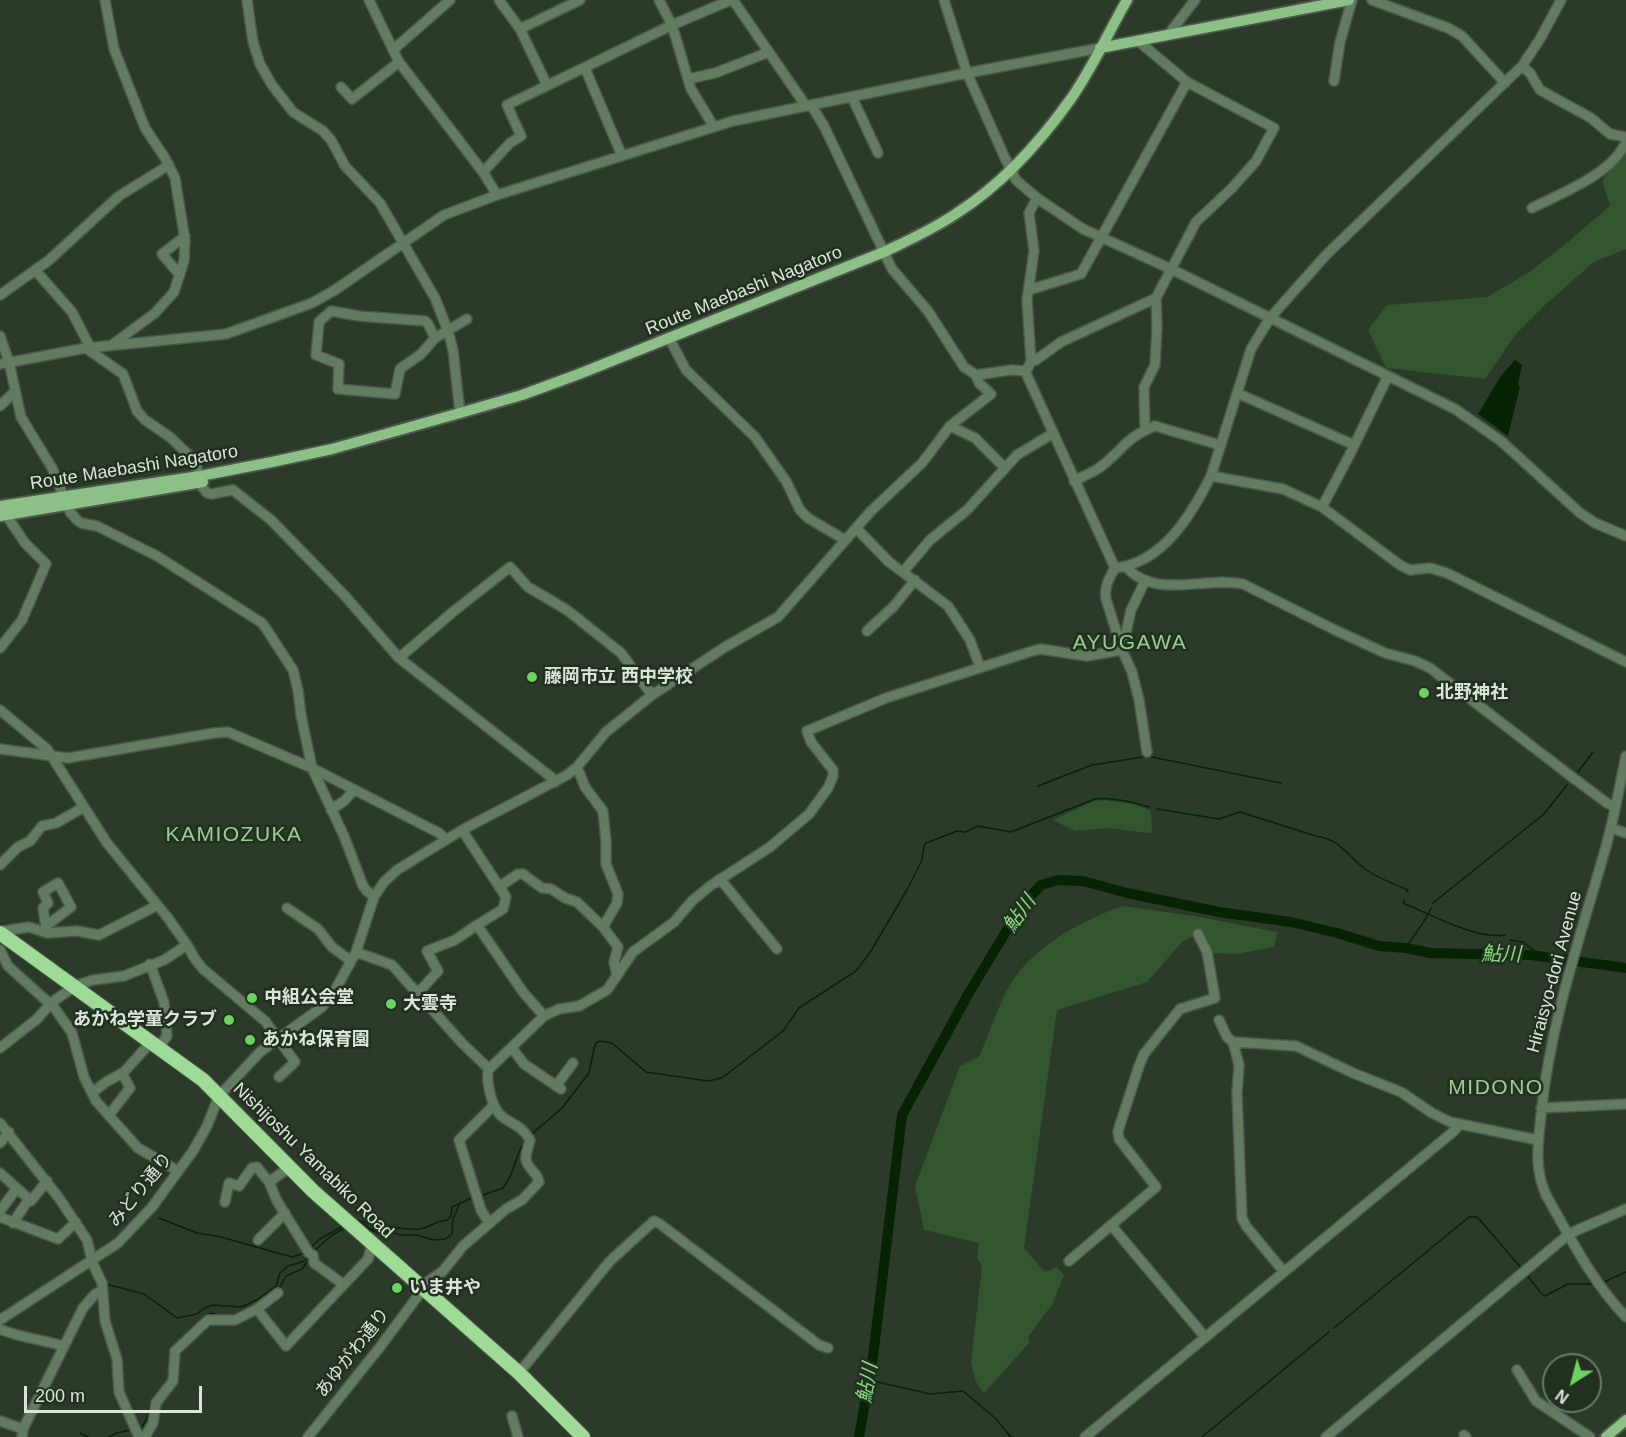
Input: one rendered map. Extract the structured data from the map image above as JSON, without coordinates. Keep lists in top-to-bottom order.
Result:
{
  "streets": {
    "highway": ["Nishijoshu Yamabiko Road"],
    "main road": ["Route Maebashi Nagatoro"],
    "street": ["Hiraisyo-dori Avenue", "みどり通り", "あゆがわ通り"]
  },
  "crossings": [
    ["Nishijoshu Yamabiko Road", "みどり通り"],
    ["Nishijoshu Yamabiko Road", "あゆがわ通り"]
  ],
  "districts": ["AYUGAWA", "KAMIOZUKA", "MIDONO"],
  "water": ["鮎川"],
  "places": [
    "藤岡市立 西中学校",
    "北野神社",
    "中組公会堂",
    "大雲寺",
    "あかね学童クラブ",
    "あかね保育園",
    "いま井や"
  ],
  "scale_bar": "200 m",
  "north": "bottom left"
}
